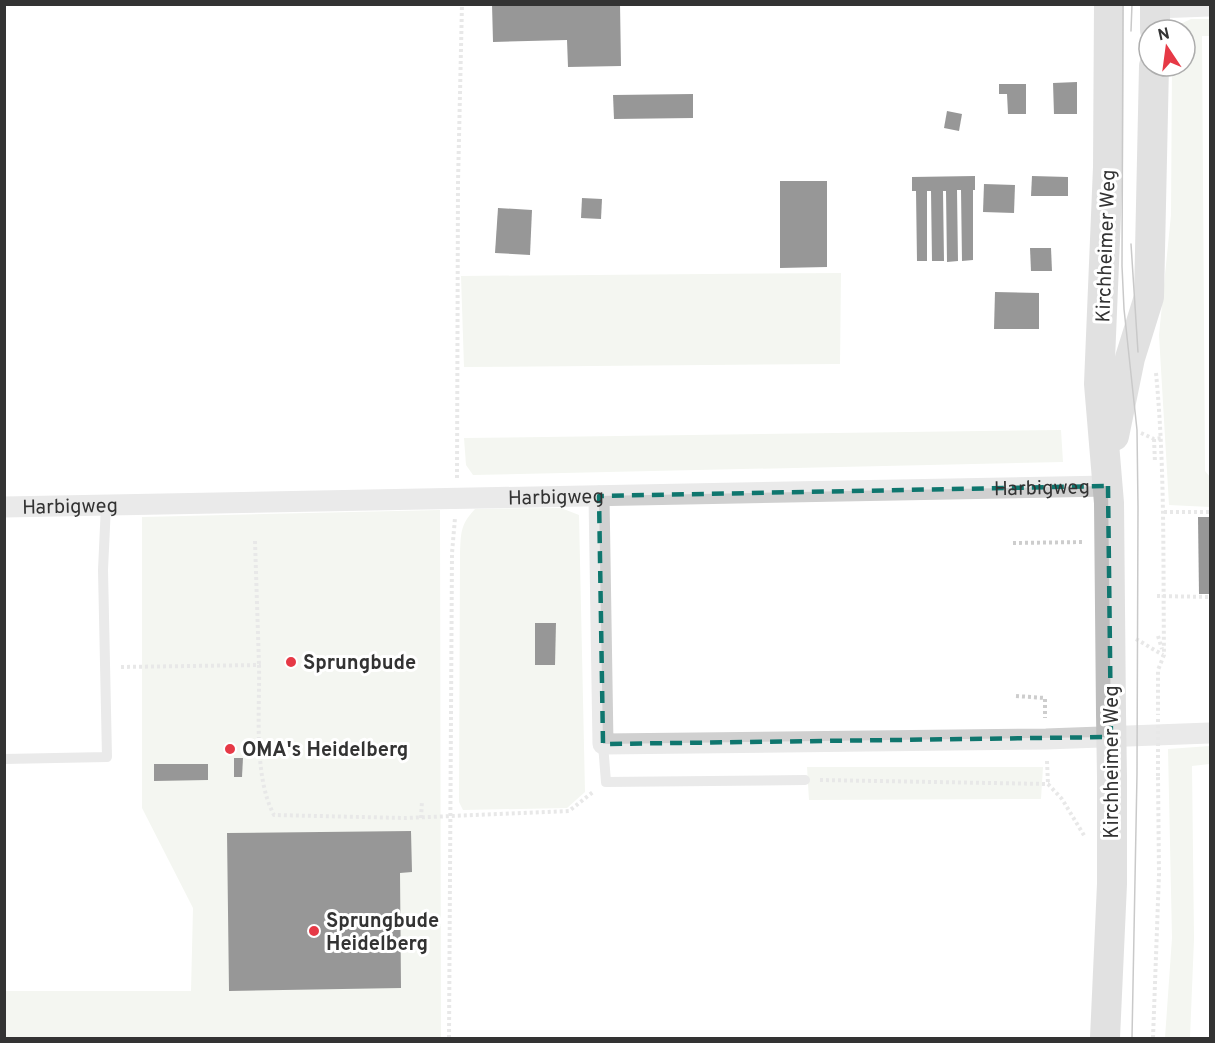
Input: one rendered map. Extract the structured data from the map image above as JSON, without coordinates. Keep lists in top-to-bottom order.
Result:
{
  "streets": {
    "street": ["Kirchheimer Weg", "Harbigweg"]
  },
  "crossings": [
    ["Kirchheimer Weg", "Harbigweg"]
  ],
  "places": ["Sprungbude", "OMA's Heidelberg", "Sprungbude Heidelberg"],
  "north": "top"
}
